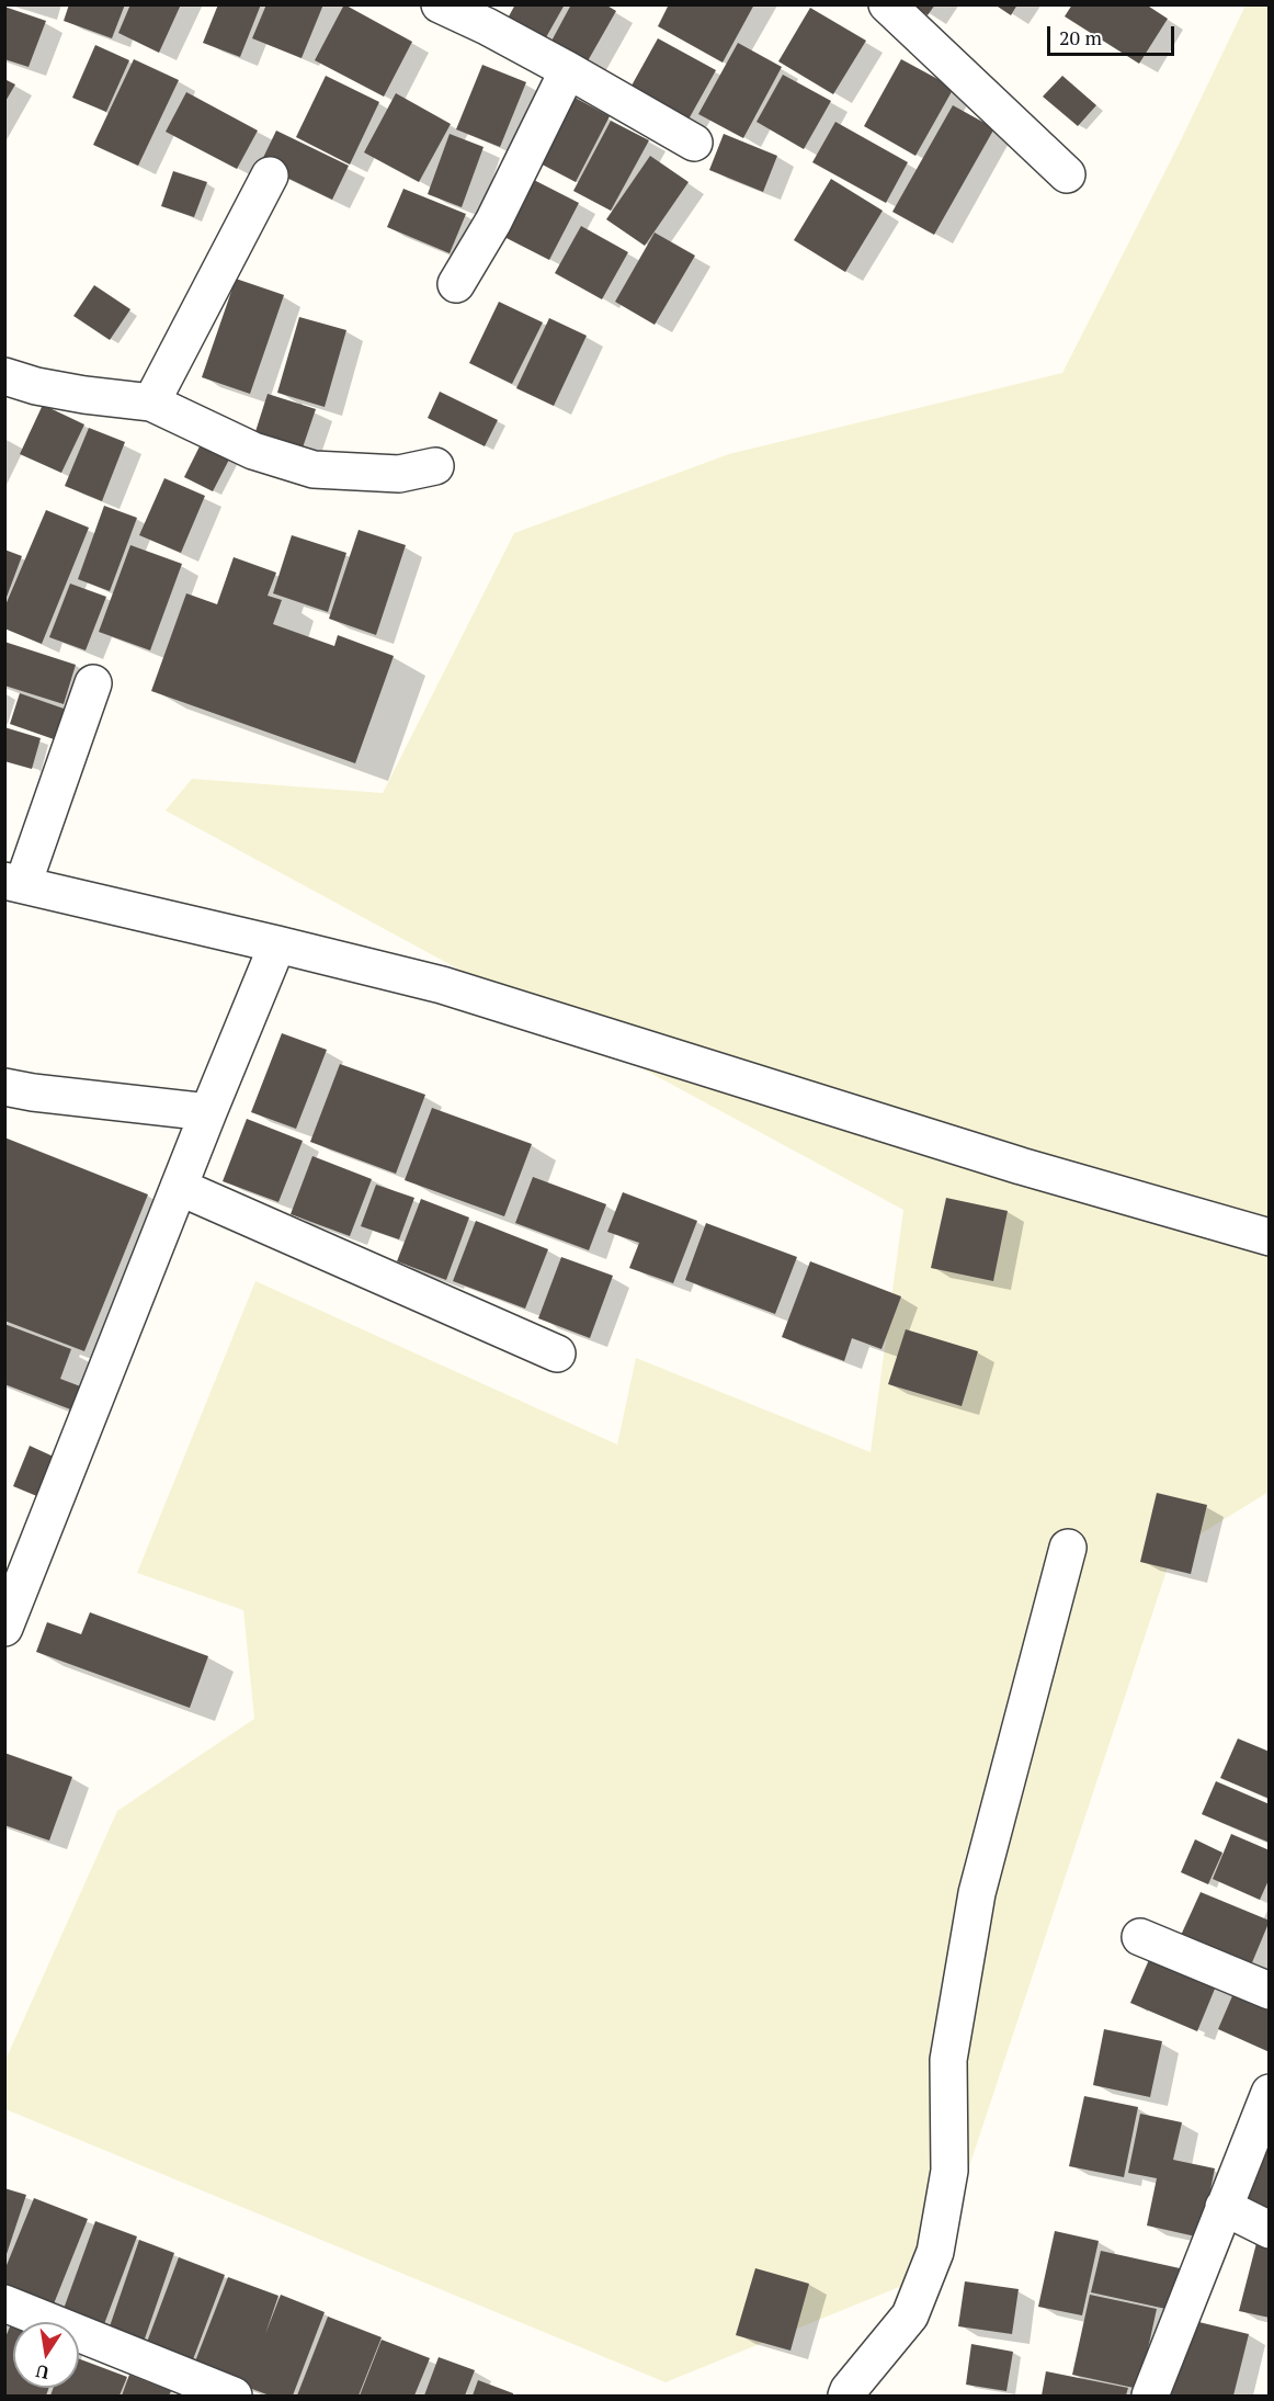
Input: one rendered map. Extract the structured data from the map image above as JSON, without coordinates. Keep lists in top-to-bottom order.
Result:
{
  "scale_bar": "20 m",
  "north": "bottom"
}
